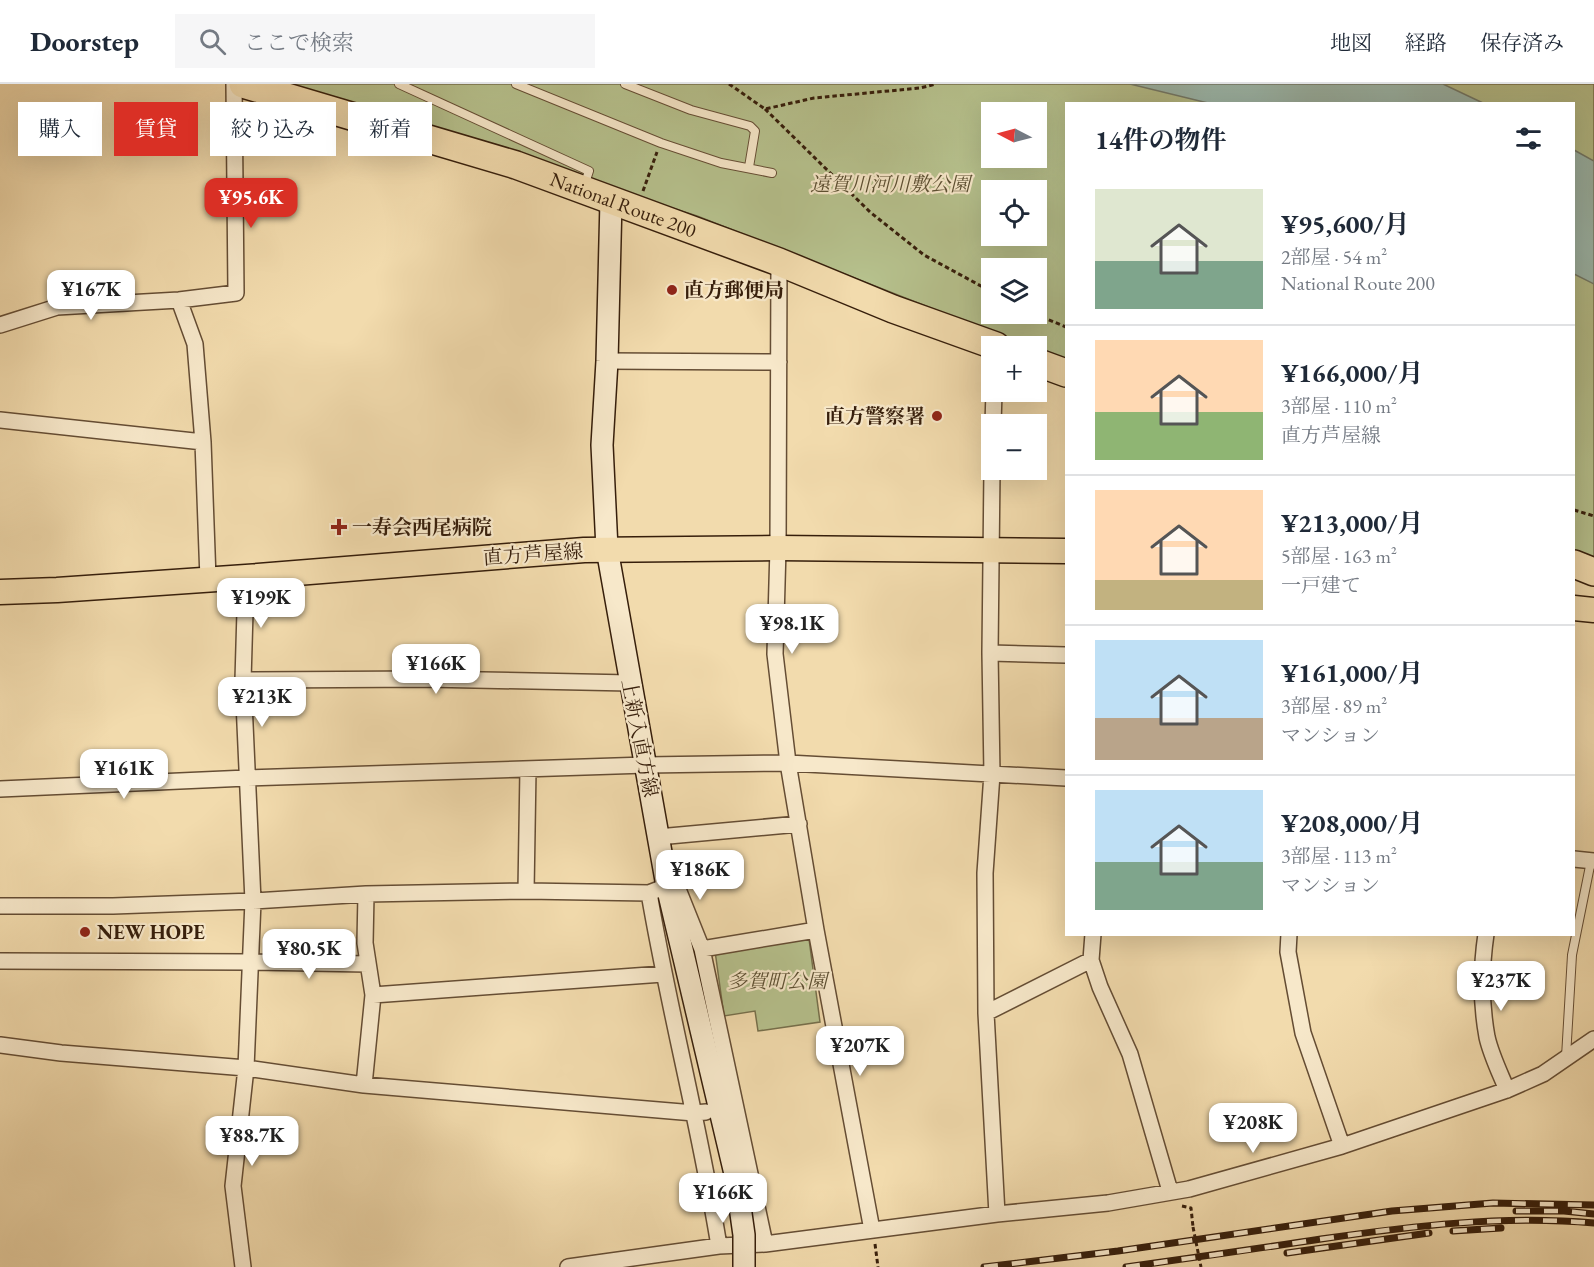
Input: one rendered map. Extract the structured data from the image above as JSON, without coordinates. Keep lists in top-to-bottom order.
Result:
{
  "streets": {
    "highway": ["National Route 200"],
    "main road": ["直方芦屋線", "上新入直方線"]
  },
  "crossings": [
    ["National Route 200", "上新入直方線"],
    ["直方芦屋線", "上新入直方線"]
  ],
  "parks": ["遠賀川河川敷公園", "多賀町公園"],
  "places": {
    "other": ["直方郵便局", "直方警察署", "NEW HOPE"],
    "health": ["一寿会西尾病院"]
  },
  "north": "left",
  "page": {
    "header": "Doorstep",
    "search": "ここで検索",
    "nav": ["地図", "経路", "保存済み"],
    "map_buttons": ["+", "−"],
    "chip": [
      "購入",
      "賃貸",
      "絞り込み",
      "新着"
    ],
    "heading": "14件の物件",
    "list": [
      {
        "name": "¥95,600/月",
        "note": "2部屋 · 54 m² · National Route 200"
      },
      {
        "name": "¥166,000/月",
        "note": "3部屋 · 110 m² · 直方芦屋線"
      },
      {
        "name": "¥213,000/月",
        "note": "5部屋 · 163 m² · 一戸建て"
      },
      {
        "name": "¥161,000/月",
        "note": "3部屋 · 89 m² · マンション"
      },
      {
        "name": "¥208,000/月",
        "note": "3部屋 · 113 m² · マンション"
      }
    ],
    "price": [
      "¥95.6K",
      "¥167K",
      "¥199K",
      "¥98.1K",
      "¥166K",
      "¥213K",
      "¥161K",
      "¥186K",
      "¥80.5K",
      "¥237K",
      "¥207K",
      "¥208K",
      "¥88.7K",
      "¥166K"
    ]
  }
}
